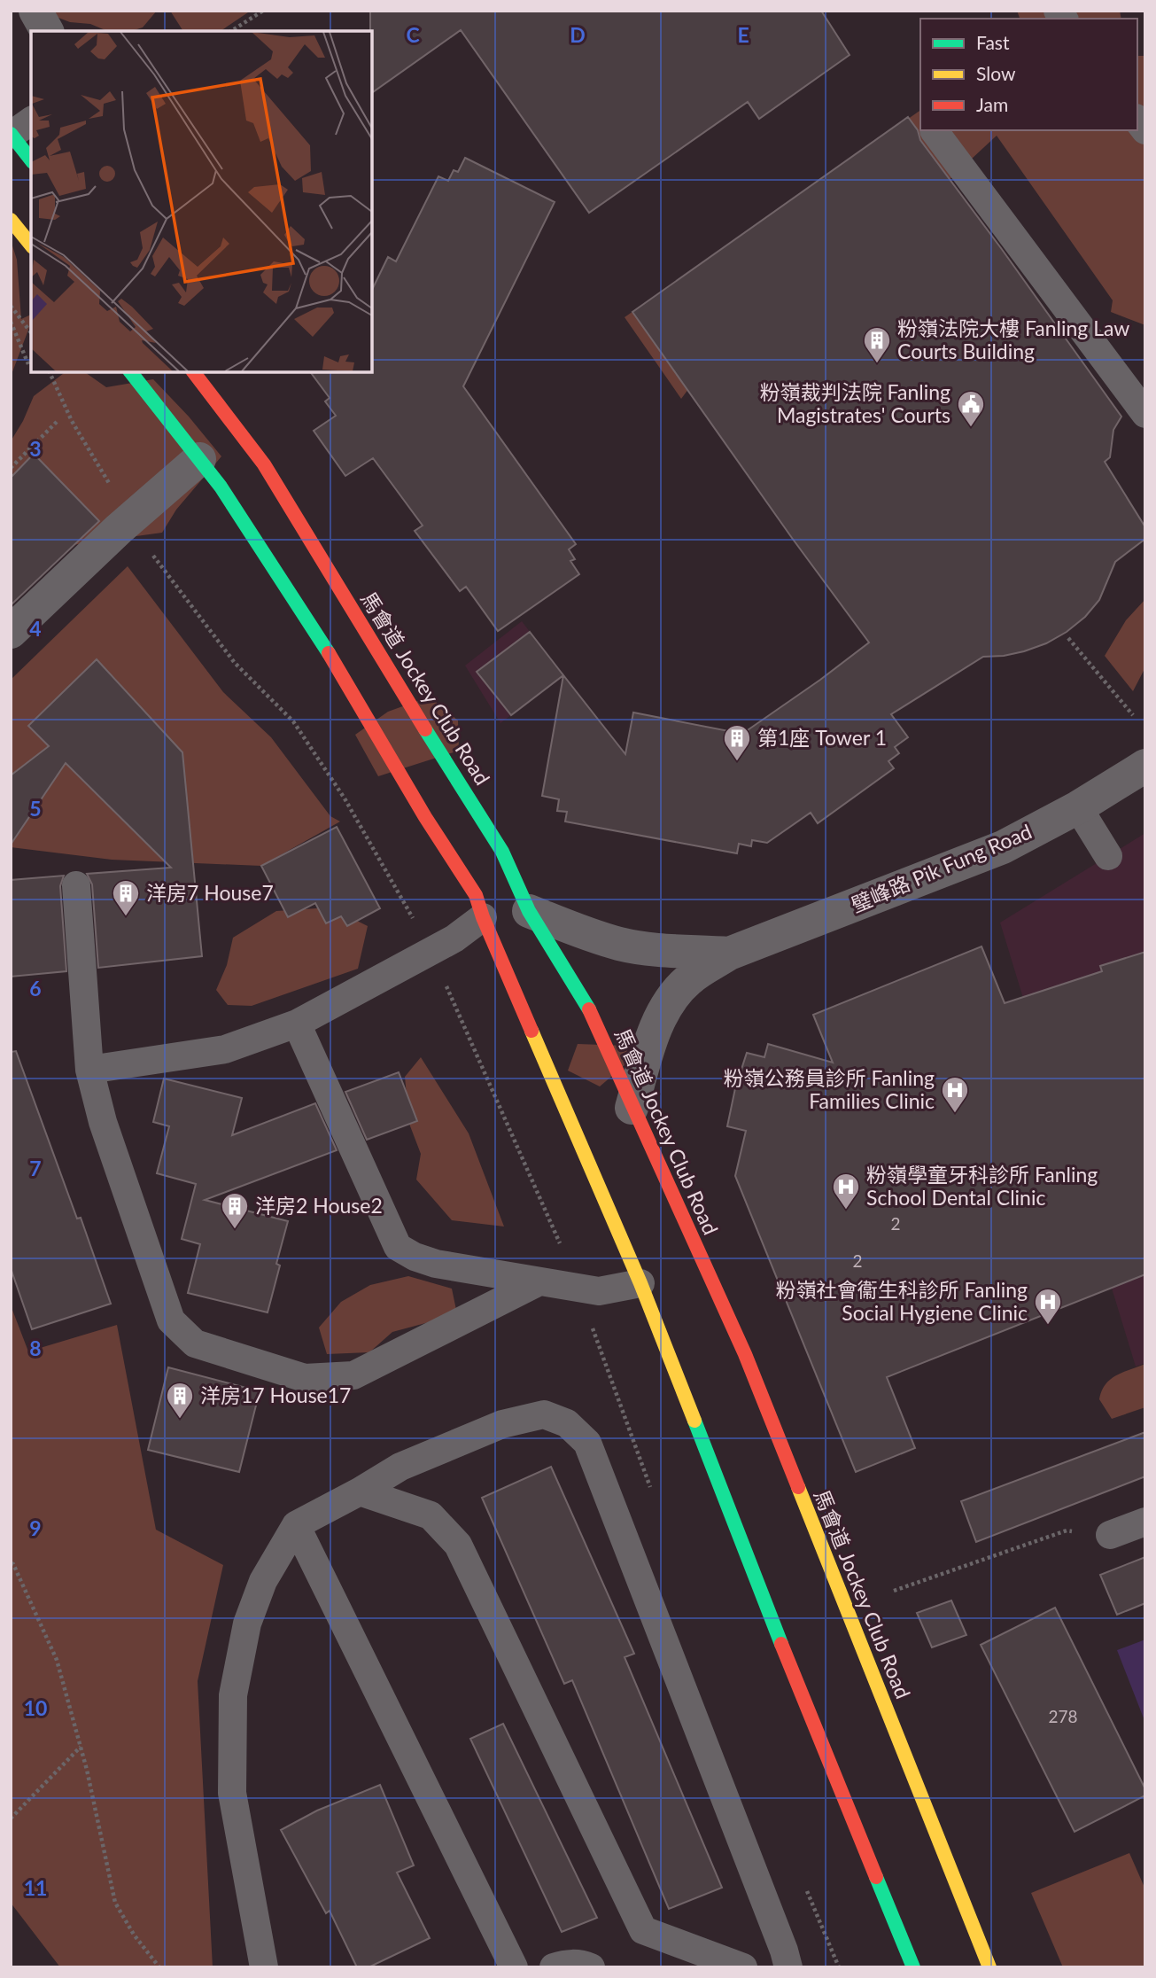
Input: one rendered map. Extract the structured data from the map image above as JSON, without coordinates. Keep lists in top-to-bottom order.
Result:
{
  "streets": {
    "main road": ["馬會道 Jockey Club Road"],
    "street": ["璧峰路 Pik Fung Road"]
  },
  "crossings": [
    ["馬會道 Jockey Club Road", "璧峰路 Pik Fung Road"]
  ],
  "places": {
    "building": [
      "粉嶺法院大樓 Fanling Law Courts Building",
      "第1座 Tower 1",
      "洋房7 House7",
      "洋房2 House2",
      "洋房17 House17"
    ],
    "public building": ["粉嶺裁判法院 Fanling Magistrates' Courts"],
    "hospital": ["粉嶺公務員診所 Fanling Families Clinic", "粉嶺學童牙科診所 Fanling School Dental Clinic", "粉嶺社會衞生科診所 Fanling Social Hygiene Clinic"]
  },
  "house_numbers": ["2", "2", "278"],
  "legend": ["Fast", "Slow", "Jam"],
  "grid": {
    "columns": ["C", "D", "E"],
    "rows": [
      "3",
      "4",
      "5",
      "6",
      "7",
      "8",
      "9",
      "10",
      "11"
    ]
  }
}
